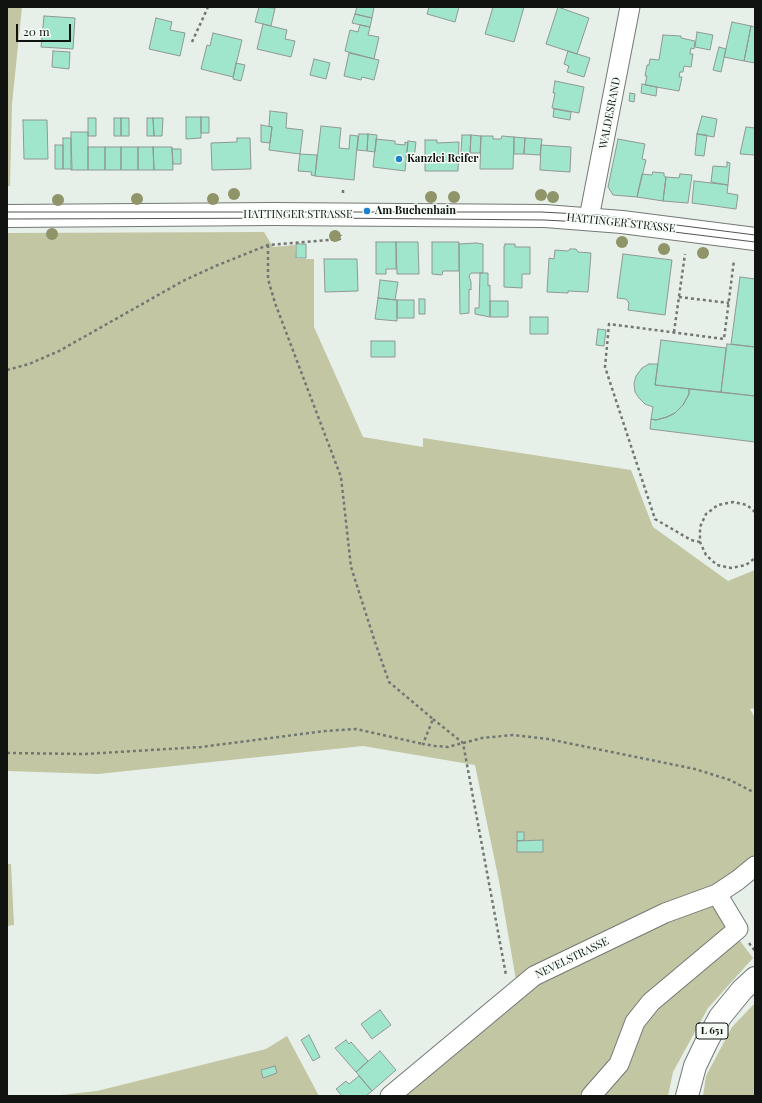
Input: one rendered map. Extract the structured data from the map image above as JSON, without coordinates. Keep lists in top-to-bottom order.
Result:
{
  "streets": {
    "main road": ["HATTINGER STRASSE", "L 651"],
    "street": ["WALDESRAND", "NEVELSTRASSE"]
  },
  "crossings": [
    ["WALDESRAND", "HATTINGER STRASSE"]
  ],
  "places": ["Kanzlei Reifer", "Am Buchenhain"],
  "scale_bar": "20 m"
}
